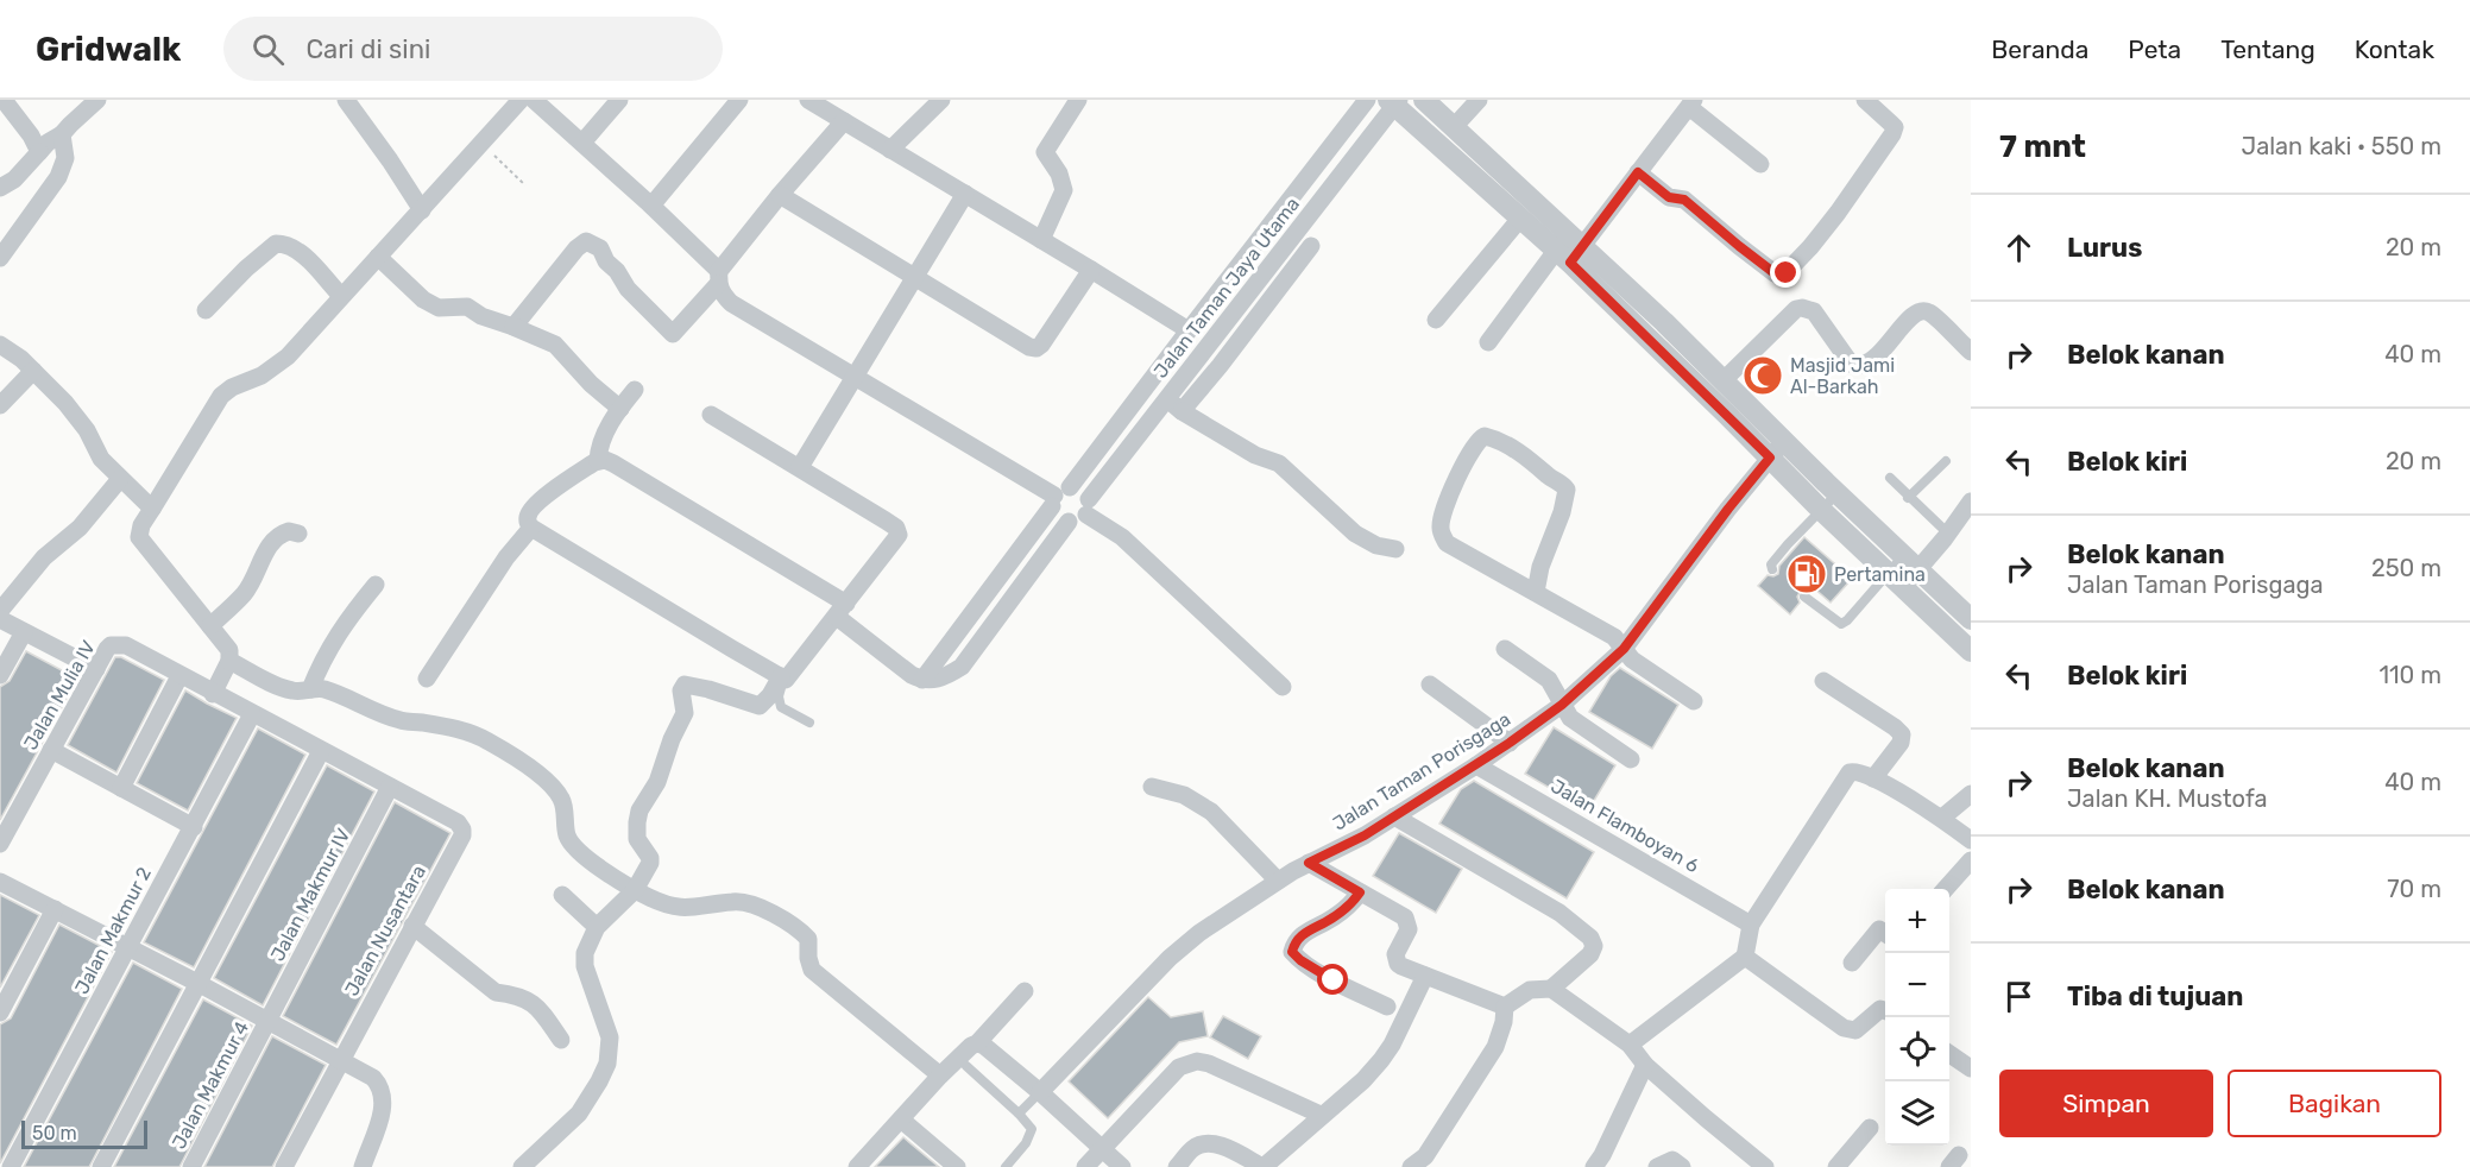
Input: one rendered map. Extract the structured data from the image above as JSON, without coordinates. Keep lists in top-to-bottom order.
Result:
{
  "streets": {
    "street": [
      "Jalan Taman Jaya Utama",
      "Jalan Mulia IV",
      "Jalan Taman Porisgaga",
      "Jalan Flamboyan 6",
      "Jalan Makmur IV",
      "Jalan Makmur 2",
      "Jalan Nusantara",
      "Jalan Makmur 4"
    ]
  },
  "crossings": [
    ["Jalan Taman Porisgaga", "Jalan Flamboyan 6"],
    ["Jalan Makmur IV", "Jalan Nusantara"],
    ["Jalan Makmur IV", "Jalan Makmur 4"]
  ],
  "places": {
    "mosque": ["Masjid Jami Al-Barkah"],
    "fuel station": ["Pertamina"]
  },
  "scale_bar": "50 m",
  "page": {
    "header": "Gridwalk",
    "search": "Cari di sini",
    "nav": [
      "Beranda",
      "Peta",
      "Tentang",
      "Kontak"
    ],
    "heading": ["7 mnt", "Jalan kaki · 550 m"],
    "list": [
      ["Lurus", "20 m"],
      ["Belok kanan", "40 m"],
      ["Belok kiri", "20 m"],
      ["Belok kanan", "Jalan Taman Porisgaga", "250 m"],
      ["Belok kiri", "110 m"],
      ["Belok kanan", "Jalan KH. Mustofa", "40 m"],
      ["Belok kanan", "70 m"],
      "Tiba di tujuan"
    ],
    "map_buttons": ["+", "−"],
    "buttons": ["Simpan", "Bagikan"],
    "scale": "50 m"
  }
}
